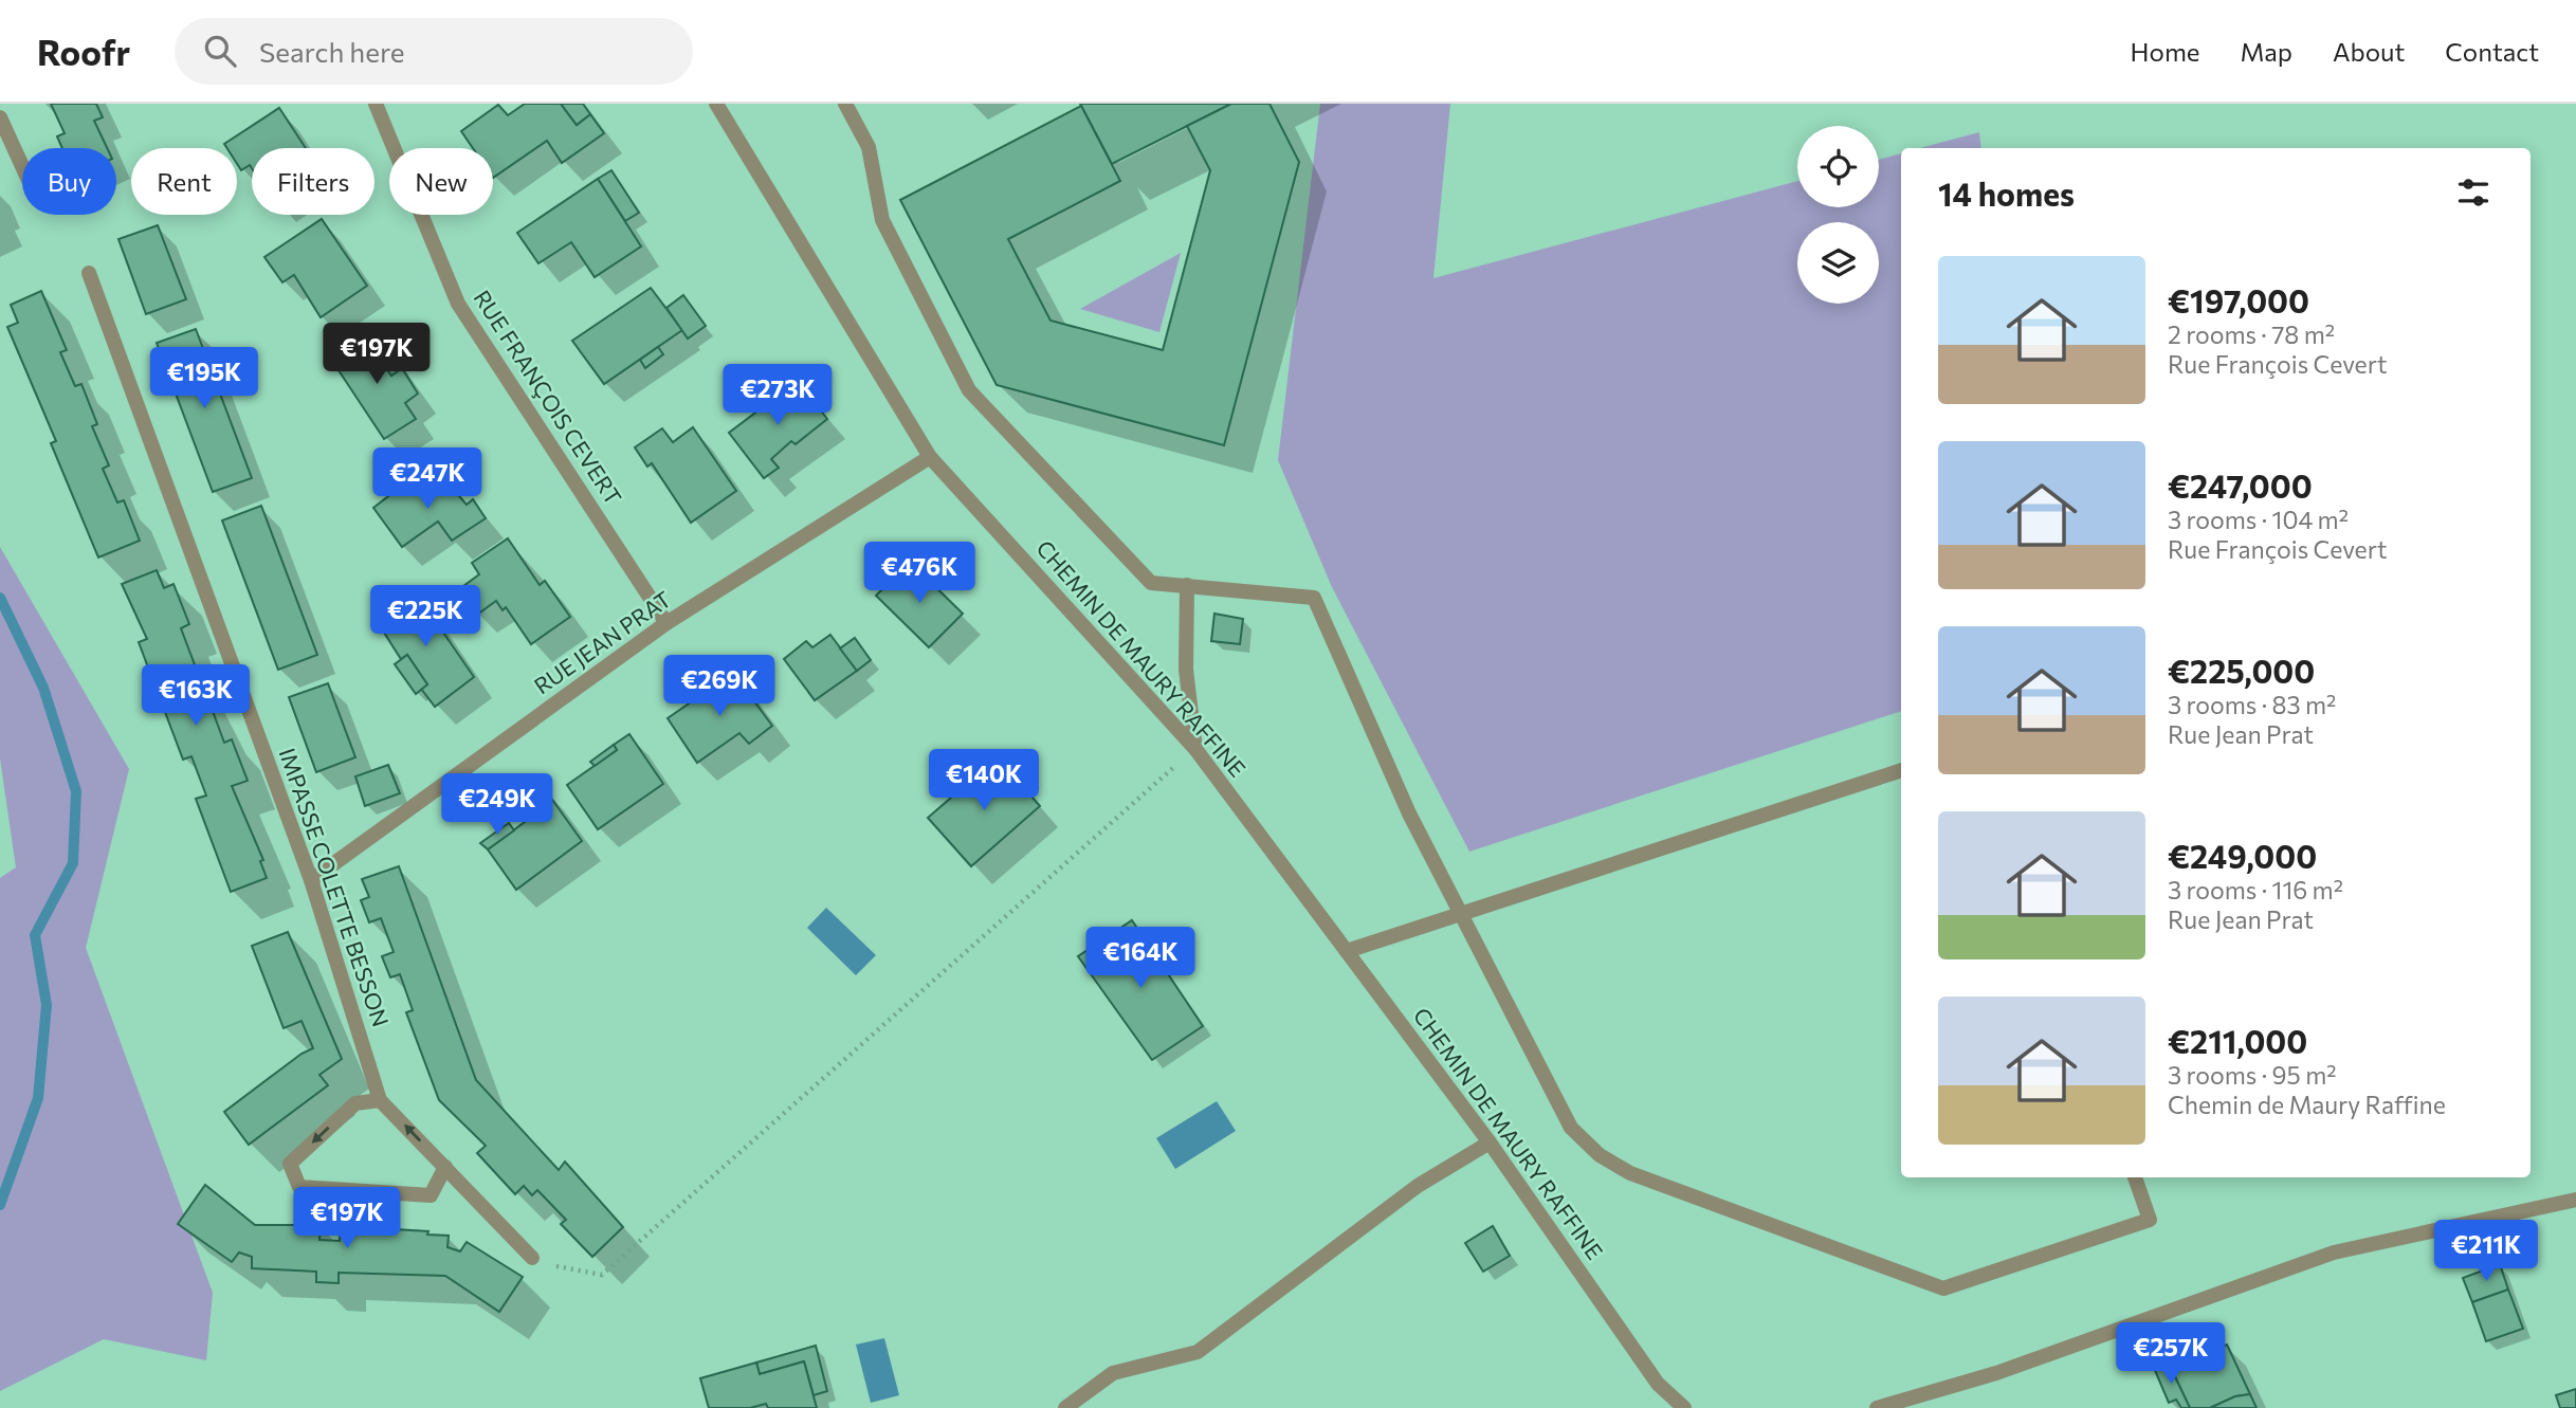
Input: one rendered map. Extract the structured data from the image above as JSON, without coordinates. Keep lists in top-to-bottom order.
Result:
{
  "streets": {
    "street": [
      "RUE FRANÇOIS CEVERT",
      "RUE JEAN PRAT",
      "CHEMIN DE MAURY RAFFINE",
      "IMPASSE COLETTE BESSON"
    ]
  },
  "crossings": [
    ["RUE FRANÇOIS CEVERT", "RUE JEAN PRAT"],
    ["RUE JEAN PRAT", "CHEMIN DE MAURY RAFFINE"],
    ["RUE JEAN PRAT", "IMPASSE COLETTE BESSON"]
  ],
  "page": {
    "header": "Roofr",
    "search": "Search here",
    "nav": [
      "Home",
      "Map",
      "About",
      "Contact"
    ],
    "chip": [
      "Buy",
      "Rent",
      "Filters",
      "New"
    ],
    "heading": "14 homes",
    "list": [
      {
        "name": "€197,000",
        "note": "2 rooms · 78 m² · Rue François Cevert"
      },
      {
        "name": "€247,000",
        "note": "3 rooms · 104 m² · Rue François Cevert"
      },
      {
        "name": "€225,000",
        "note": "3 rooms · 83 m² · Rue Jean Prat"
      },
      {
        "name": "€249,000",
        "note": "3 rooms · 116 m² · Rue Jean Prat"
      },
      {
        "name": "€211,000",
        "note": "3 rooms · 95 m² · Chemin de Maury Raffine"
      }
    ],
    "price": [
      "€197K",
      "€195K",
      "€273K",
      "€247K",
      "€476K",
      "€225K",
      "€269K",
      "€163K",
      "€140K",
      "€249K",
      "€164K",
      "€197K",
      "€211K",
      "€257K"
    ]
  }
}
